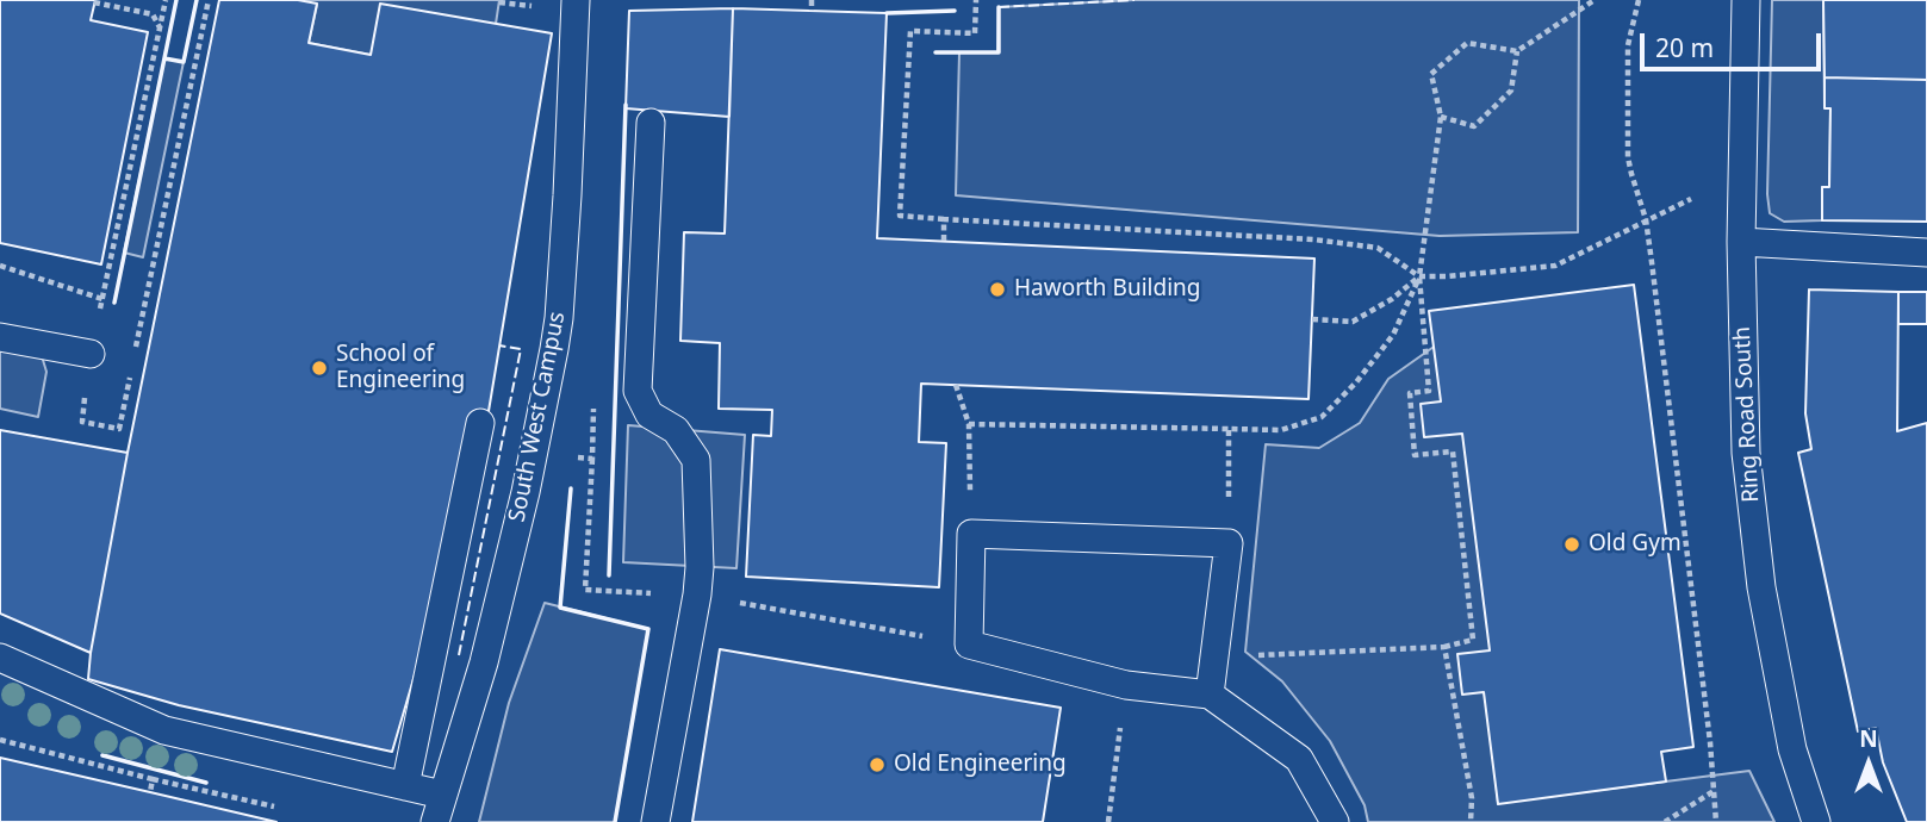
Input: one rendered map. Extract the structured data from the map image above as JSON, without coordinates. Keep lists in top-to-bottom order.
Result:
{
  "streets": {
    "lane": ["Ring Road South", "South West Campus"]
  },
  "places": [
    "Haworth Building",
    "School of Engineering",
    "Old Gym",
    "Old Engineering"
  ],
  "scale_bar": "20 m",
  "north": "top"
}
